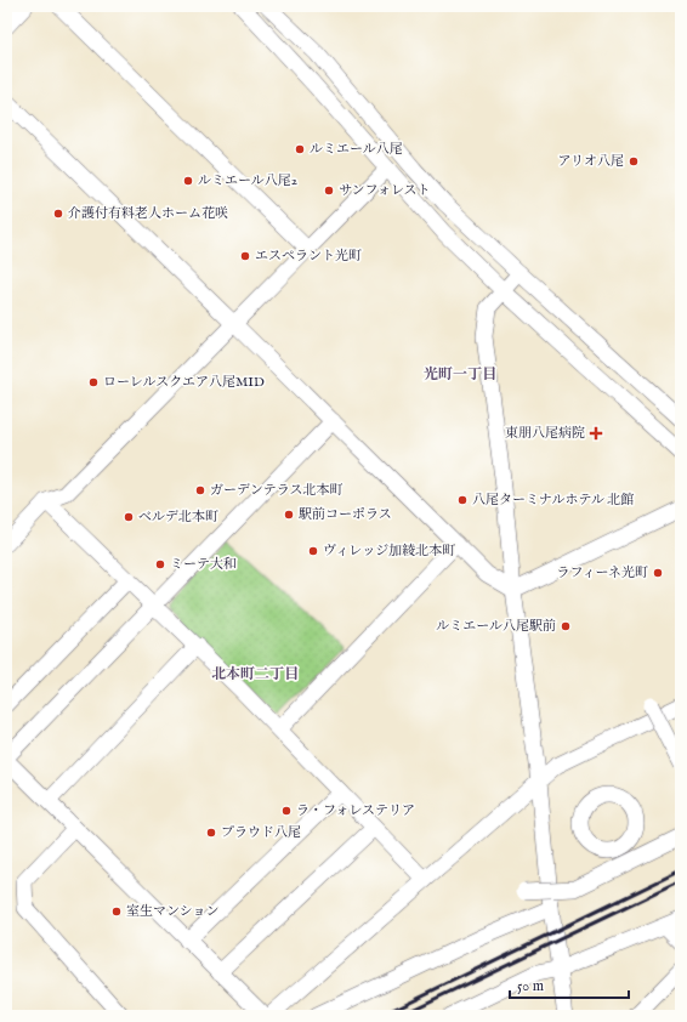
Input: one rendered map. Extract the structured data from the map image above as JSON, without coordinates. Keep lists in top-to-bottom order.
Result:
{
  "districts": ["光町一丁目", "北本町二丁目"],
  "places": {
    "other": [
      "ルミエール八尾",
      "アリオ八尾",
      "ルミエール八尾2",
      "サンフォレスト",
      "介護付有料老人ホーム花咲",
      "エスペラント光町",
      "ローレルスクエア八尾MID",
      "ガーデンテラス北本町",
      "八尾ターミナルホテル 北館",
      "駅前コーポラス",
      "ベルデ北本町",
      "ヴィレッジ加綾北本町",
      "ミーテ大和",
      "ラフィーネ光町",
      "ルミエール八尾駅前",
      "ラ・フォレステリア",
      "プラウド八尾",
      "室生マンション"
    ],
    "health": ["東朋八尾病院"]
  },
  "scale_bar": "50 m"
}
